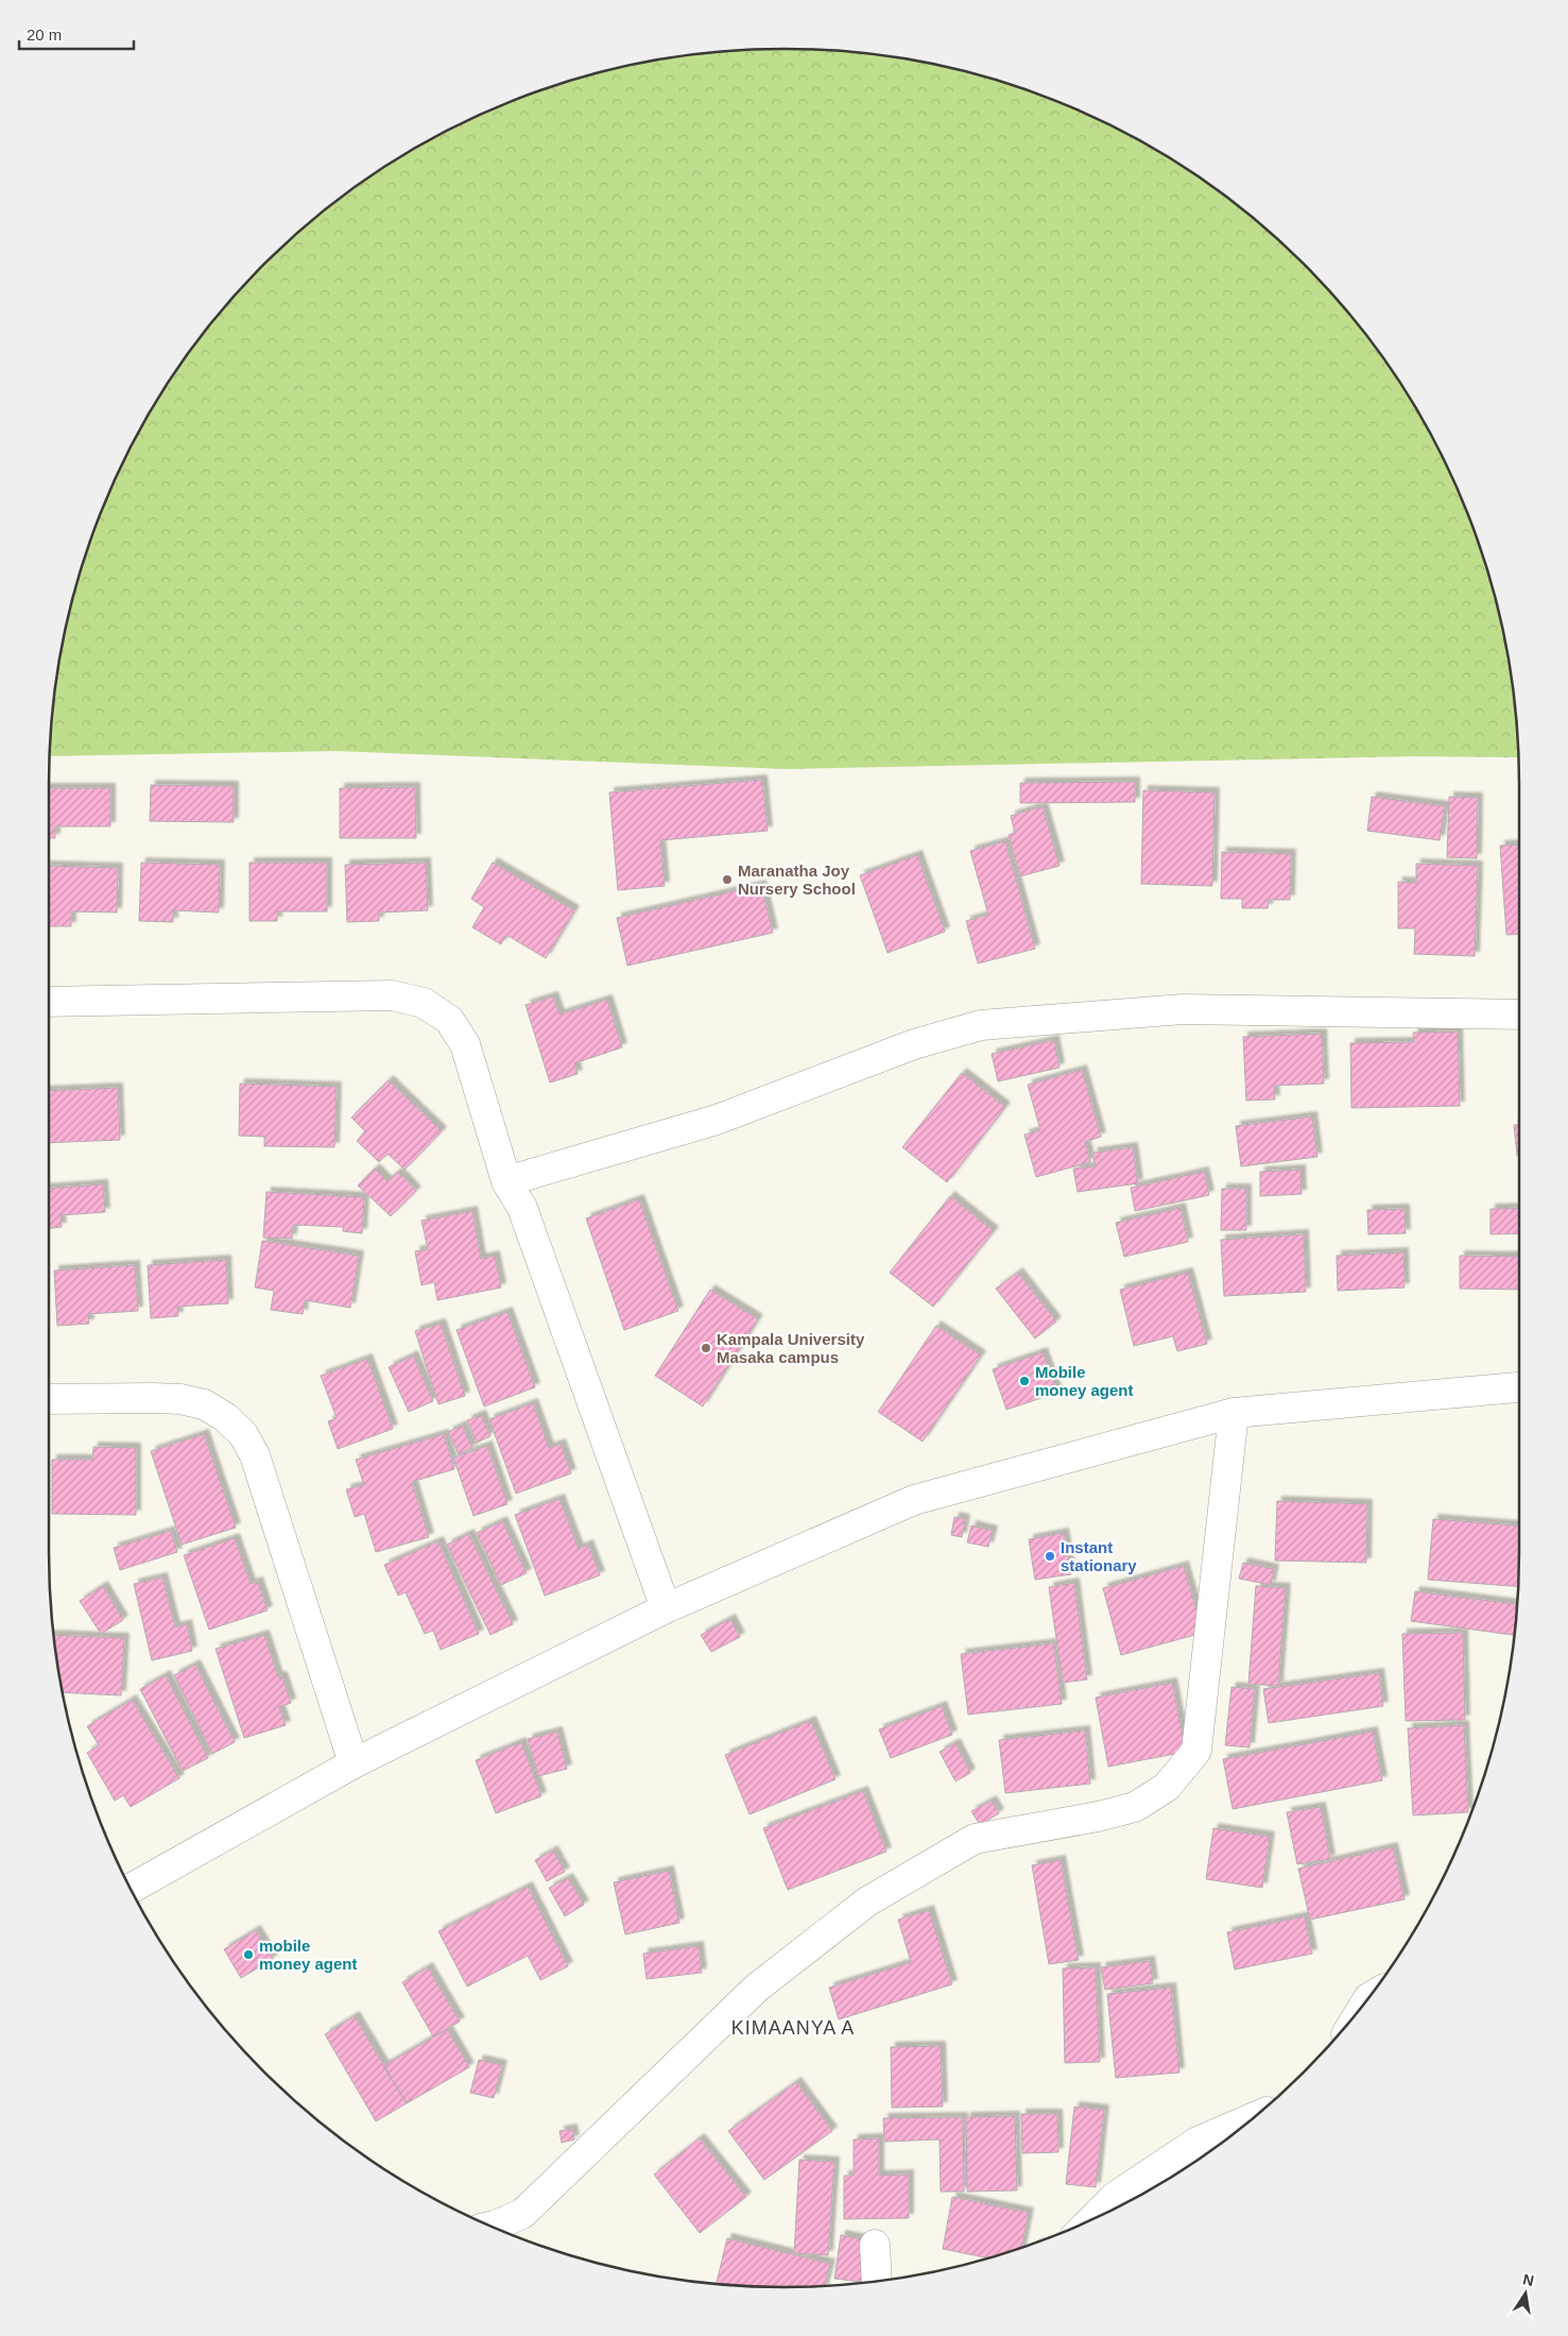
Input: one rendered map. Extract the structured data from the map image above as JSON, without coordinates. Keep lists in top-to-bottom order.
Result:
{
  "districts": ["KIMAANYA A"],
  "places": [
    "Maranatha Joy Nursery School",
    "Kampala University Masaka campus",
    "Mobile money agent",
    "Instant stationary",
    "mobile money agent"
  ],
  "scale_bar": "20 m",
  "north": "top"
}
